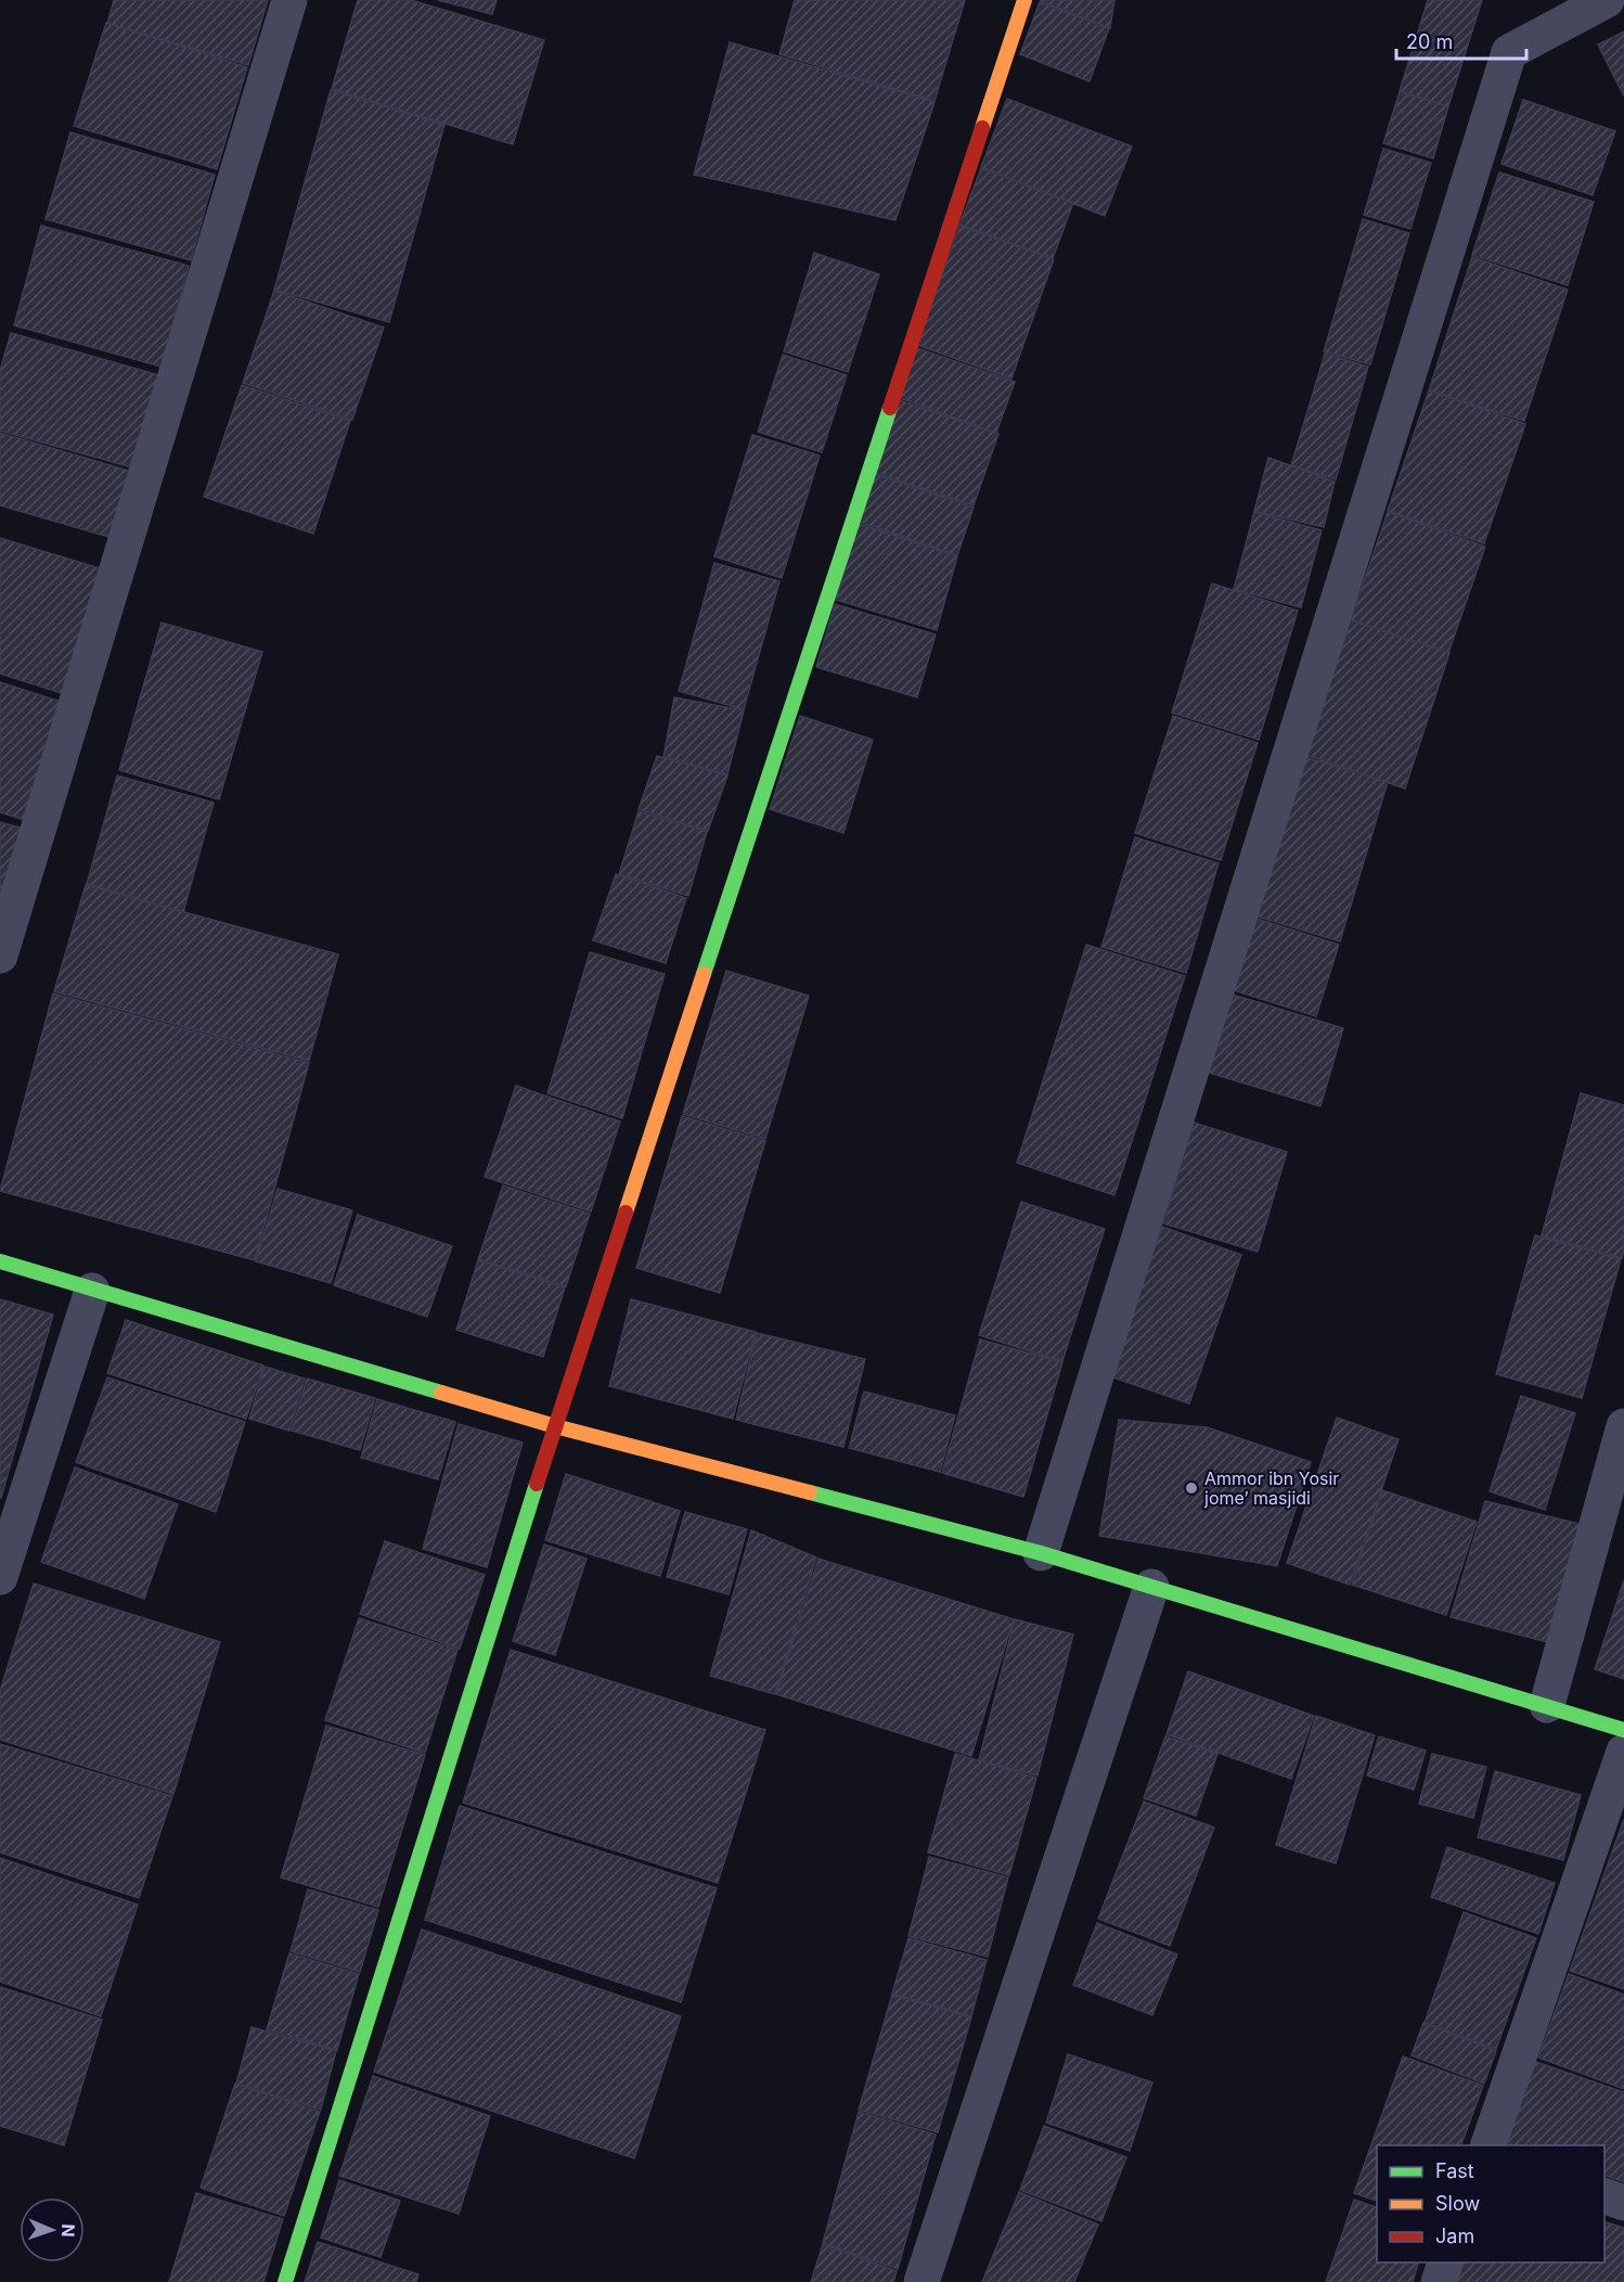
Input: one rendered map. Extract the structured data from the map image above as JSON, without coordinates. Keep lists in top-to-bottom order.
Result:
{
  "places": ["Ammor ibn Yosir jome’ masjidi"],
  "legend": ["Fast", "Slow", "Jam"],
  "scale_bar": "20 m",
  "north": "right"
}
